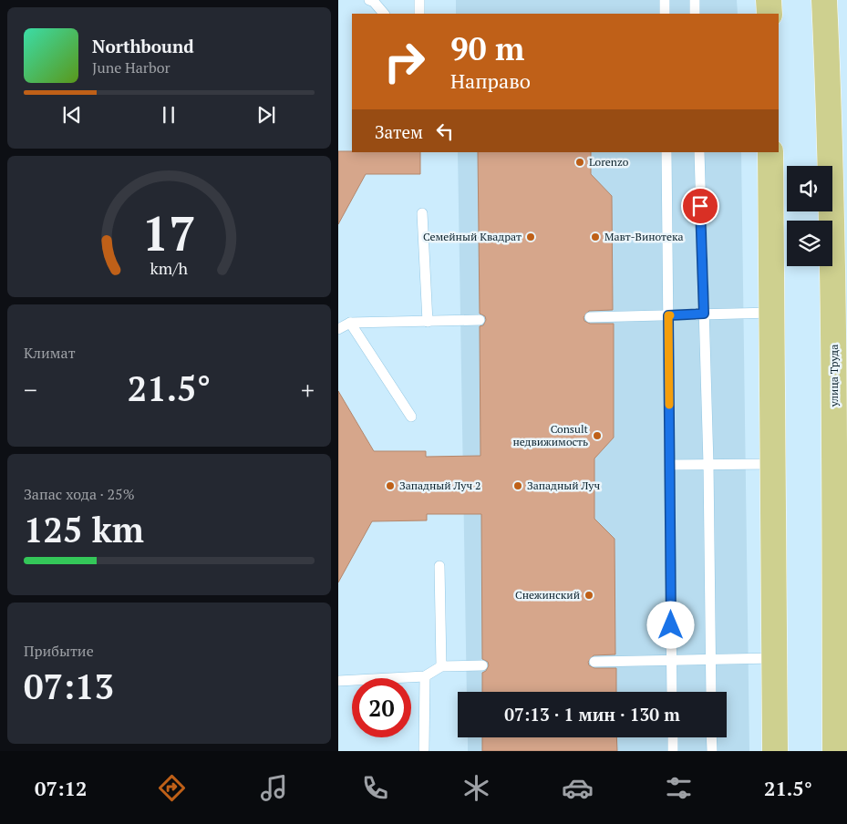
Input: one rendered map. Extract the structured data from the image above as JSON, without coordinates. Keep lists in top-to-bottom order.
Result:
{
  "streets": {
    "main road": ["улица Труда"]
  },
  "places": [
    "Lorenzo",
    "Семейный Квадрат",
    "Мавт-Винотека",
    "Consult недвижимость",
    "Западный Луч 2",
    "Западный Луч",
    "Снежинский"
  ],
  "page": {
    "turn": ["90 m", "Направо"],
    "song": ["Northbound", "June Harbor"],
    "then": "Затем",
    "tile": [
      "Климат",
      ["Запас хода · 25%", "125 km"],
      ["Прибытие", "07:13"]
    ],
    "heat": ["−", "21.5°", "+"],
    "limit": "20",
    "trip": "07:13 · 1 мин · 130 m",
    "tabs": ["07:12", "21.5°"],
    "gauge": ["17", "km/h"]
  }
}
